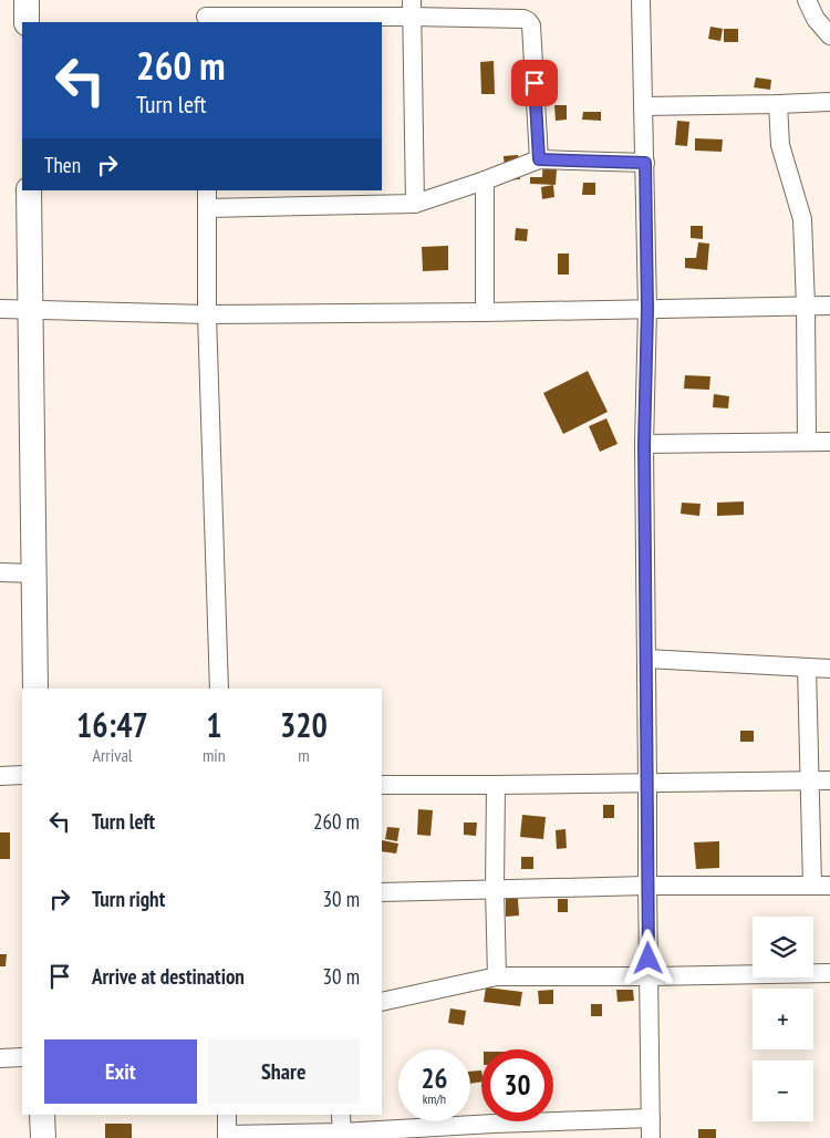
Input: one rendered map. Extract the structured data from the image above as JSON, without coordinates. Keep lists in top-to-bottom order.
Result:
{
  "page": {
    "turn": ["260 m", "Turn left"],
    "then": "Then",
    "eta": [
      "16:47",
      "Arrival",
      "1",
      "min",
      "320",
      "m"
    ],
    "list": [
      {
        "name": "Turn left",
        "value": "260 m"
      },
      {
        "name": "Turn right",
        "value": "30 m"
      },
      {
        "name": "Arrive at destination",
        "value": "30 m"
      }
    ],
    "map_buttons": ["+", "−"],
    "buttons": ["Exit", "Share"],
    "speed": "26 km/h",
    "limit": "30"
  }
}
